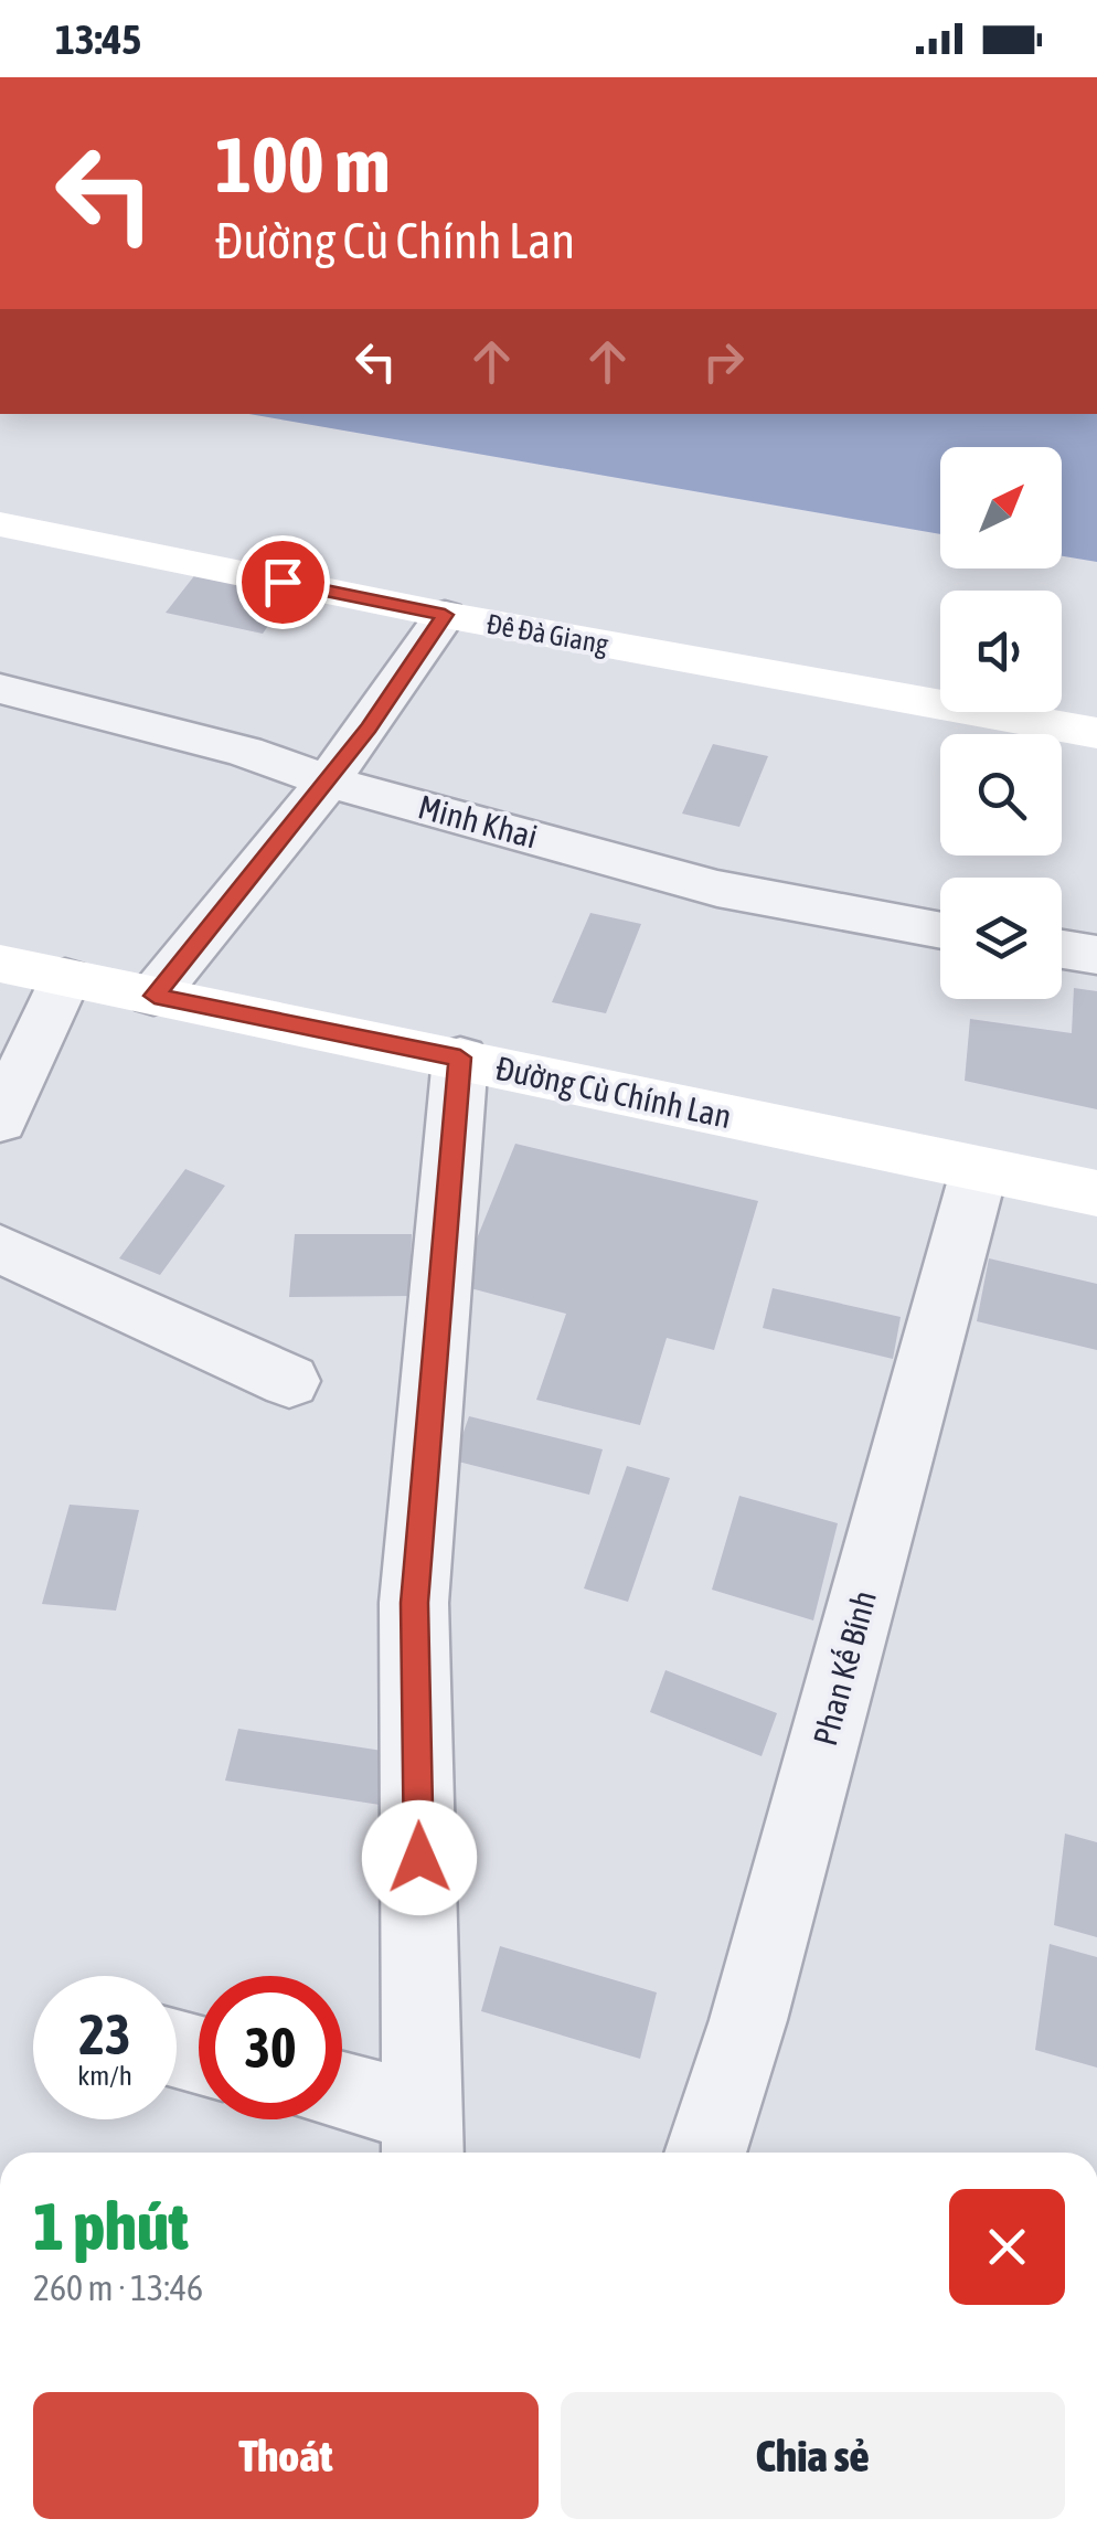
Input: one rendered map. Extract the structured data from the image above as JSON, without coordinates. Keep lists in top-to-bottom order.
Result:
{
  "streets": {
    "street": [
      "Đê Đà Giang",
      "Minh Khai",
      "Đường Cù Chính Lan",
      "Phan Kế Bính"
    ]
  },
  "crossings": [
    ["Đường Cù Chính Lan", "Phan Kế Bính"]
  ],
  "north": "top right",
  "page": {
    "status": "13:45",
    "turn": ["100 m", "Đường Cù Chính Lan"],
    "speed": "23 km/h",
    "limit": "30",
    "heading": ["1 phút", "260 m · 13:46"],
    "buttons": ["Thoát", "Chia sẻ"]
  }
}
